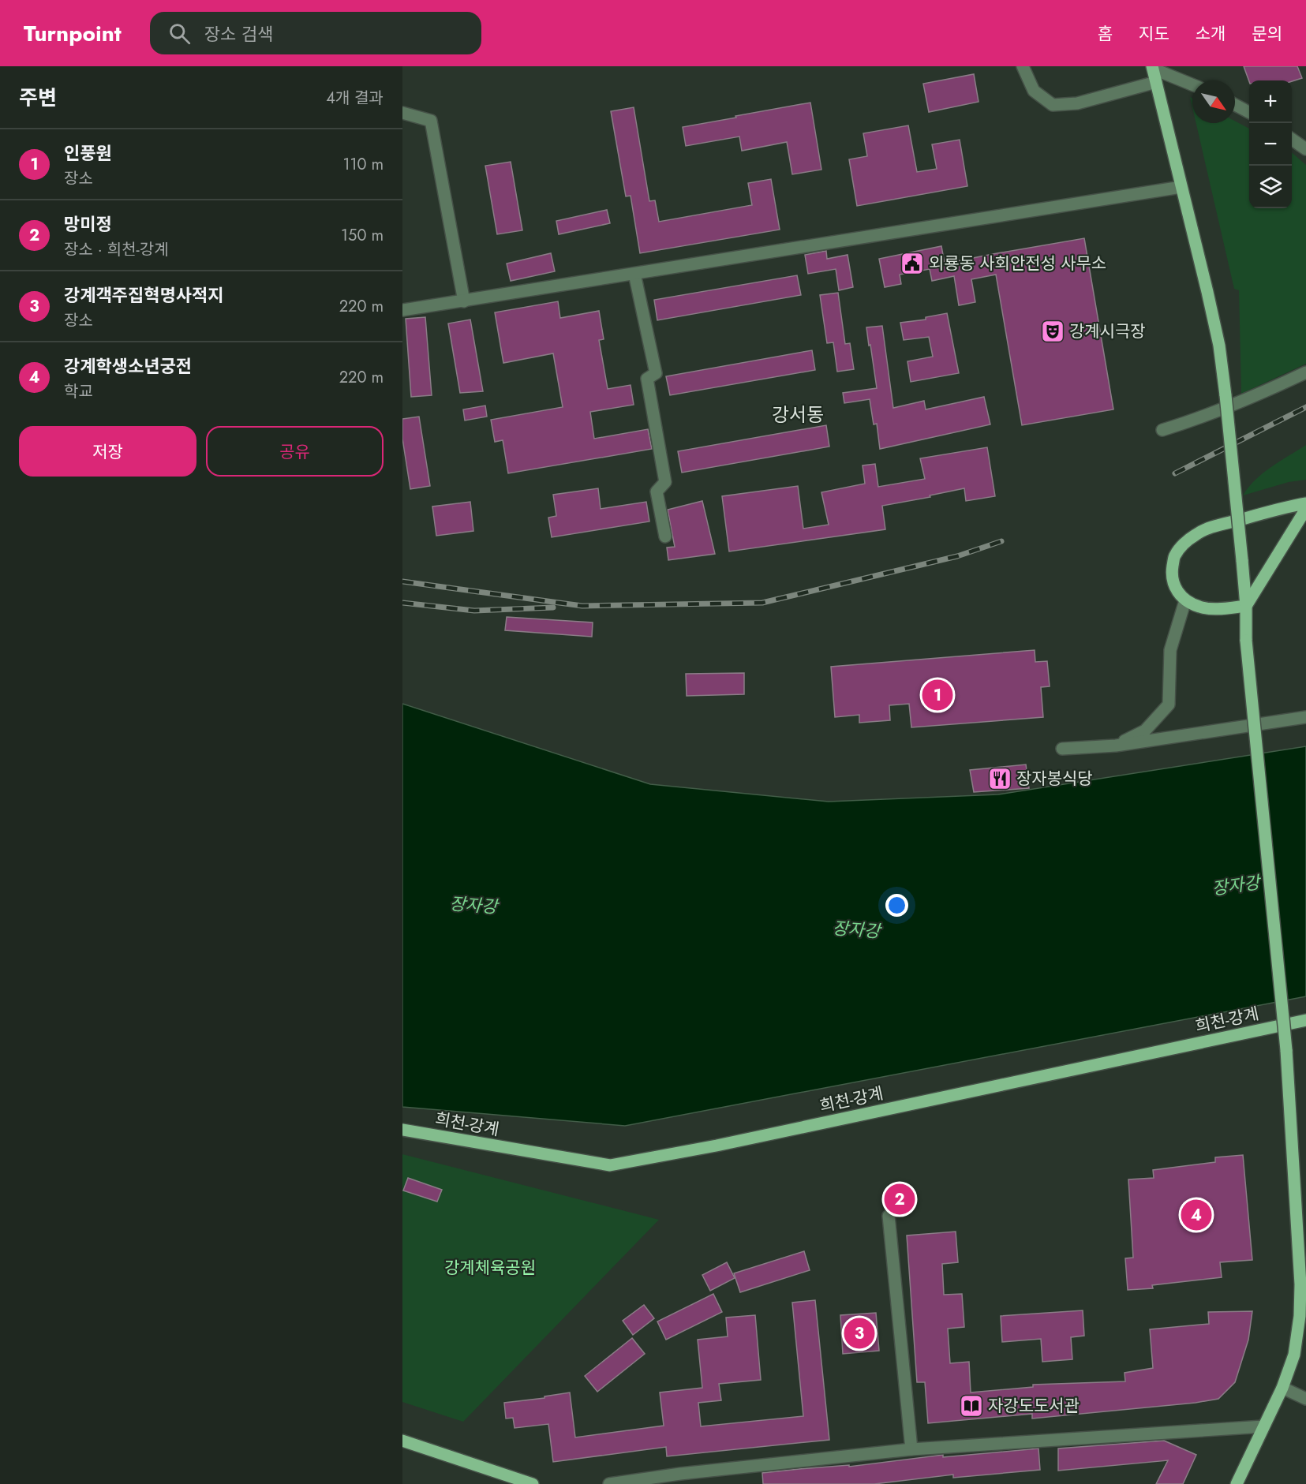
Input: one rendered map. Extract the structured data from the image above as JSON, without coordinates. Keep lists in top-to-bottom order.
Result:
{
  "streets": {
    "main road": ["희천-강계"]
  },
  "districts": ["강서동"],
  "water": ["장자강"],
  "parks": ["강계체육공원"],
  "places": {
    "public building": ["외룡동 사회안전성 사무소"],
    "theatre": ["강계시극장"],
    "restaurant": ["장자봉식당"],
    "library": ["자강도도서관"]
  },
  "north": "bottom right",
  "page": {
    "header": "Turnpoint",
    "search": "장소 검색",
    "nav": [
      "홈",
      "지도",
      "소개",
      "문의"
    ],
    "heading": ["주변", "4개 결과"],
    "map_buttons": ["+", "−"],
    "list": [
      {
        "mark": "1",
        "name": "인풍원",
        "note": "장소",
        "value": "110 m"
      },
      {
        "mark": "2",
        "name": "망미정",
        "note": "장소 · 희천-강계",
        "value": "150 m"
      },
      {
        "mark": "3",
        "name": "강계객주집혁명사적지",
        "note": "장소",
        "value": "220 m"
      },
      {
        "mark": "4",
        "name": "강계학생소년궁전",
        "note": "학교",
        "value": "220 m"
      }
    ],
    "buttons": ["저장", "공유"],
    "pins": [
      "1",
      "2",
      "4",
      "3"
    ]
  }
}
